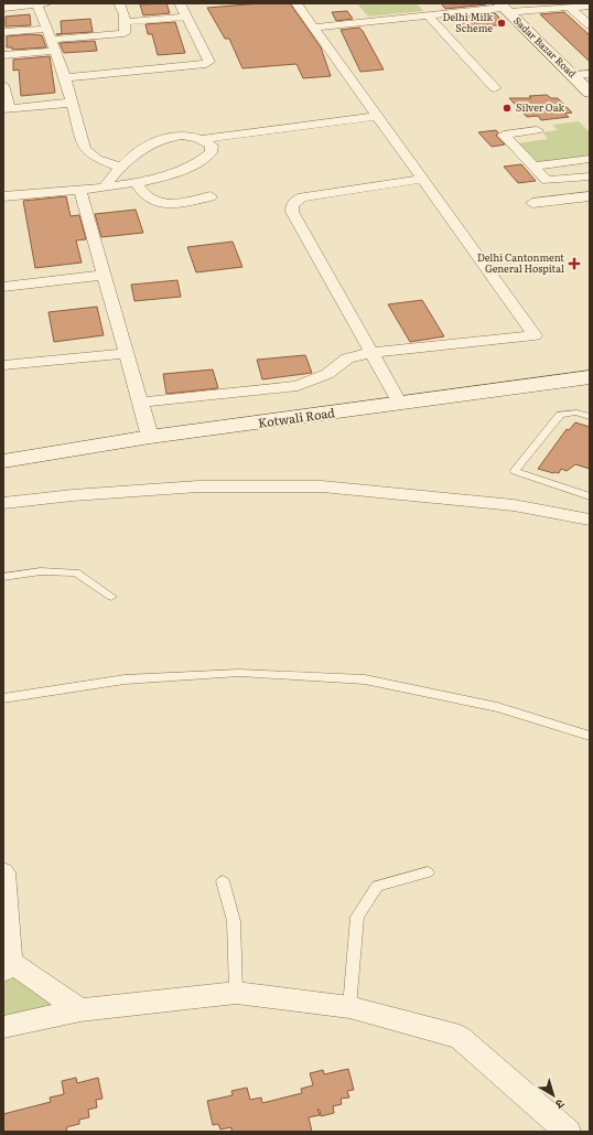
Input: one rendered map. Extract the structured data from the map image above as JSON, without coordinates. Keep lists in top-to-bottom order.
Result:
{
  "streets": {
    "street": ["Sadar Bazar Road", "Kotwali Road"]
  },
  "places": {
    "other": ["Delhi Milk Scheme", "Silver Oak"],
    "health": ["Delhi Cantonment General Hospital"]
  },
  "north": "bottom right"
}
